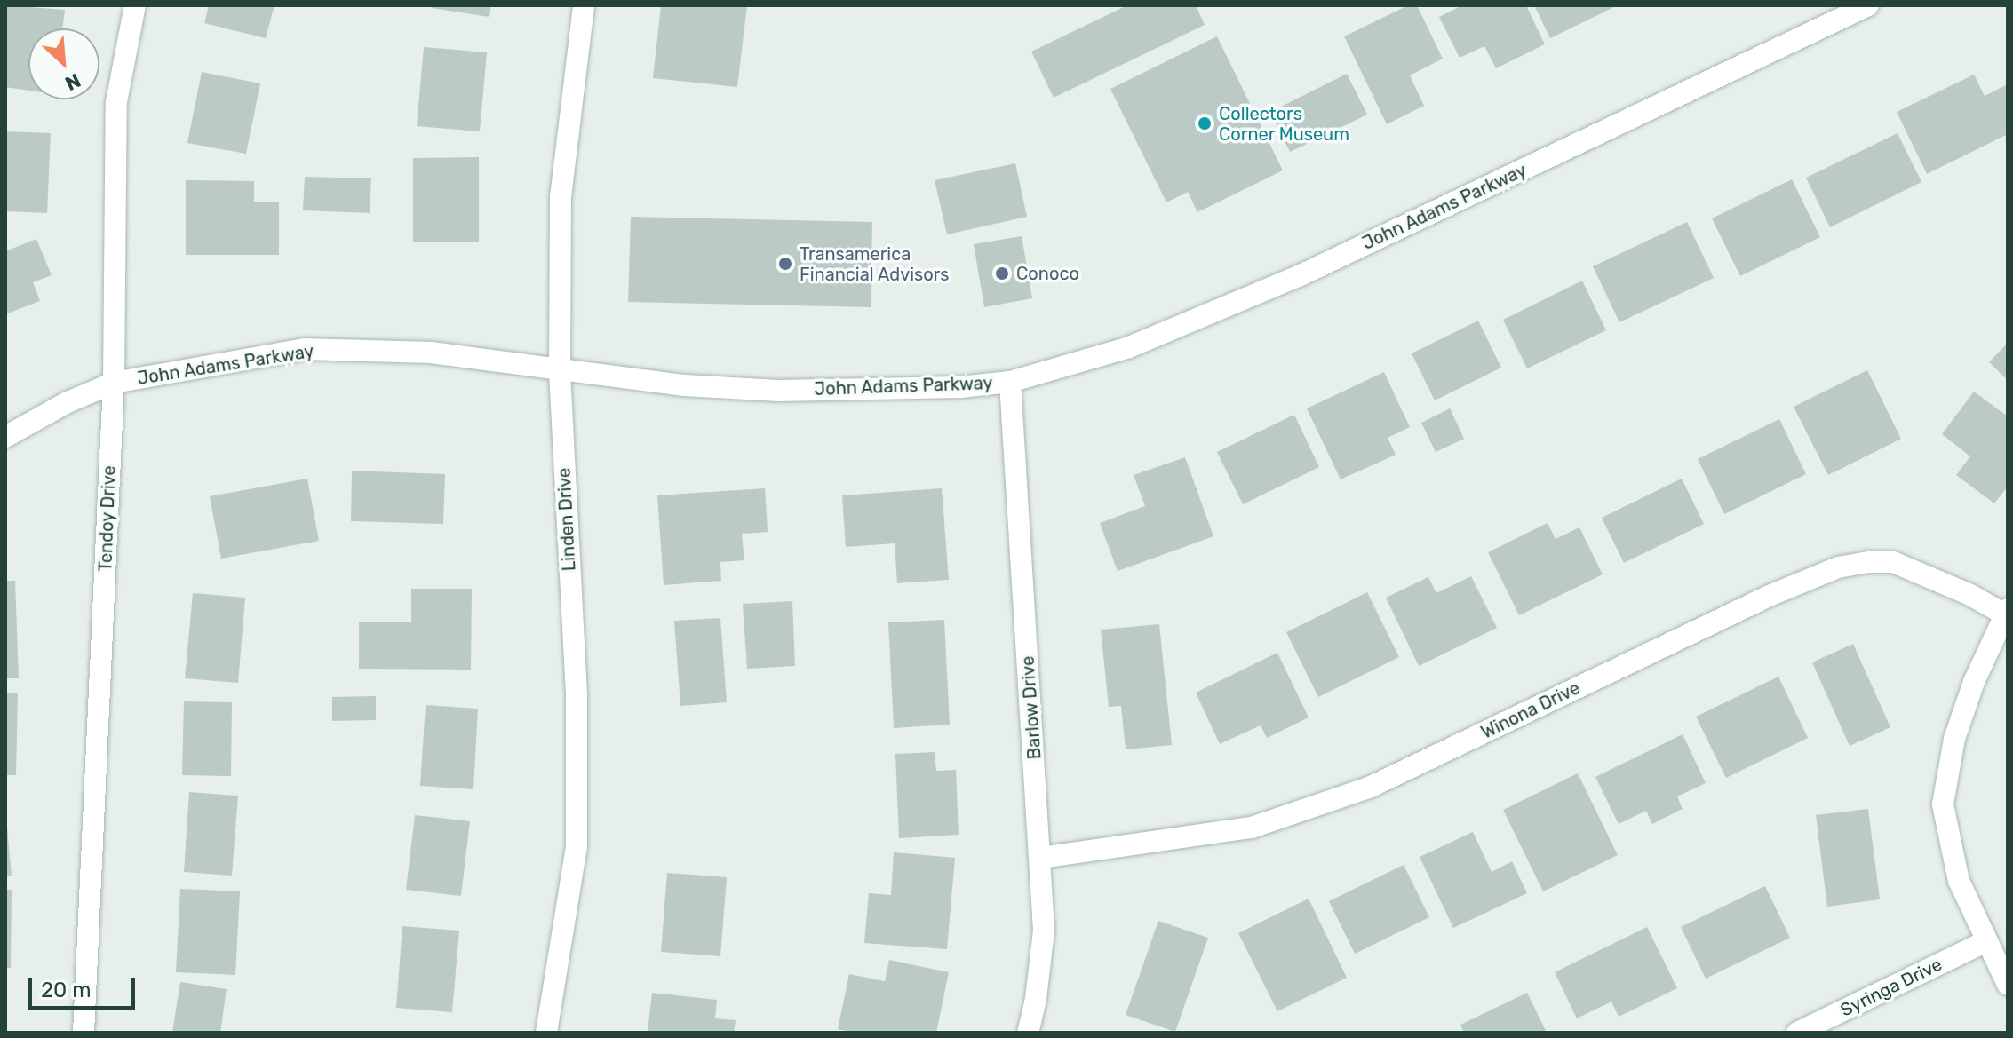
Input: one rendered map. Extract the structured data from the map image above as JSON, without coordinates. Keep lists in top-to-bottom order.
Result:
{
  "streets": {
    "street": [
      "John Adams Parkway",
      "Tendoy Drive",
      "Linden Drive",
      "Barlow Drive",
      "Winona Drive",
      "Syringa Drive"
    ]
  },
  "crossings": [
    ["John Adams Parkway", "Tendoy Drive"],
    ["John Adams Parkway", "Linden Drive"],
    ["John Adams Parkway", "Barlow Drive"],
    ["Barlow Drive", "Winona Drive"]
  ],
  "places": ["Collectors Corner Museum", "Transamerica Financial Advisors", "Conoco"],
  "scale_bar": "20 m",
  "north": "bottom right"
}
